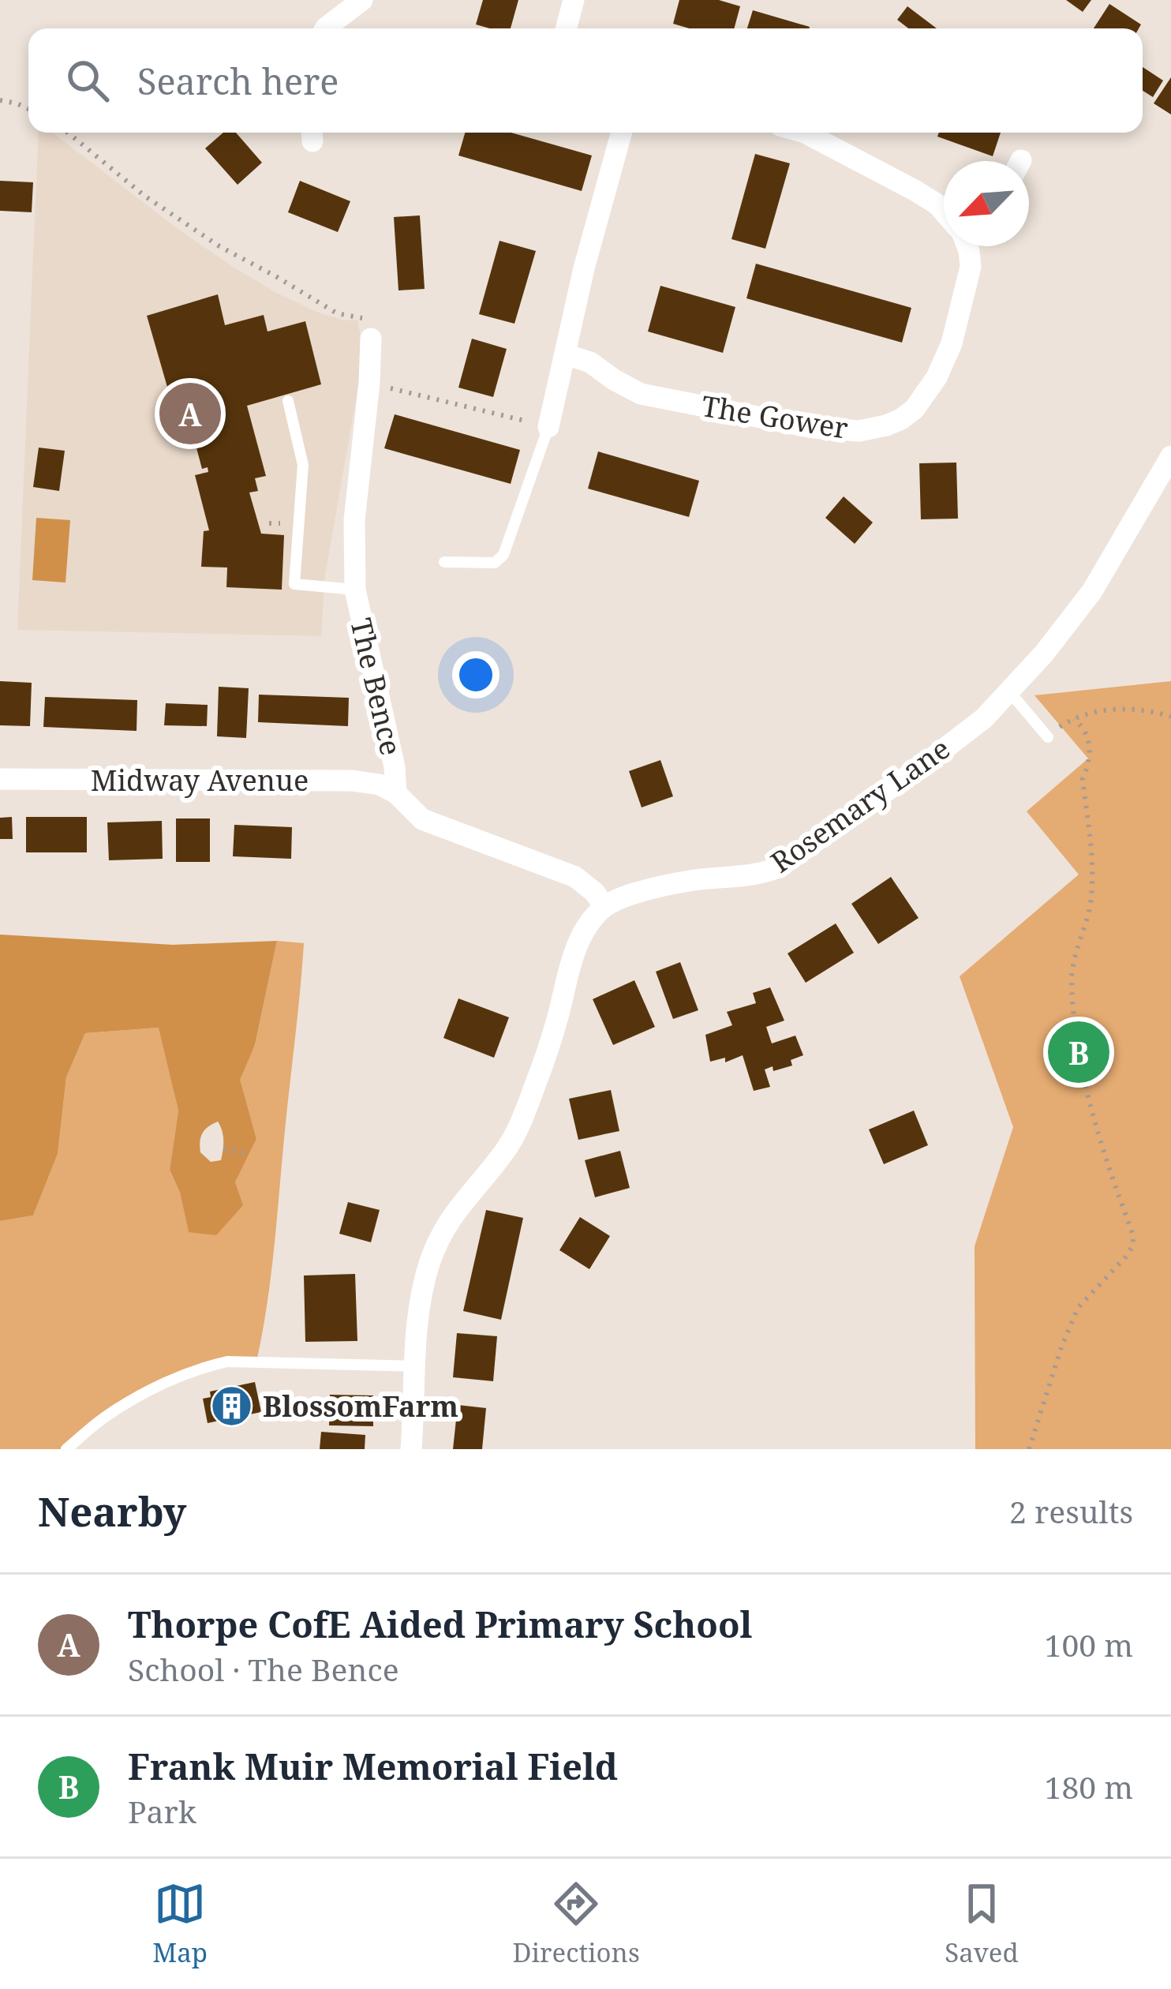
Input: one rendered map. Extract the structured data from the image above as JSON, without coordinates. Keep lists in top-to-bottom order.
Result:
{
  "streets": {
    "street": [
      "The Gower",
      "The Bence",
      "Midway Avenue",
      "Rosemary Lane"
    ]
  },
  "crossings": [
    ["The Bence", "Midway Avenue"],
    ["The Bence", "Rosemary Lane"]
  ],
  "places": {
    "building": ["BlossomFarm"]
  },
  "north": "bottom left",
  "page": {
    "search": "Search here",
    "pins": ["A", "B"],
    "heading": ["Nearby", "2 results"],
    "list": [
      {
        "mark": "A",
        "name": "Thorpe CofE Aided Primary School",
        "note": "School · The Bence",
        "value": "100 m"
      },
      {
        "mark": "B",
        "name": "Frank Muir Memorial Field",
        "note": "Park",
        "value": "180 m"
      }
    ],
    "nav": ["Map", "Directions", "Saved"]
  }
}
